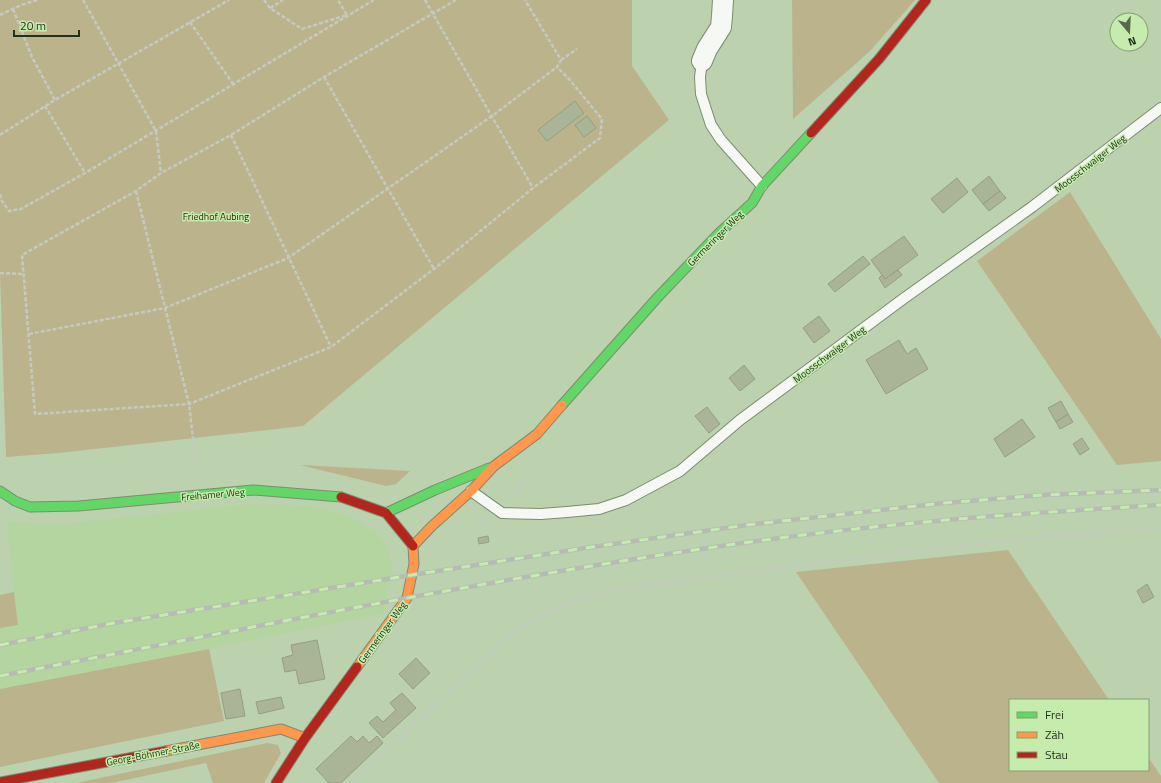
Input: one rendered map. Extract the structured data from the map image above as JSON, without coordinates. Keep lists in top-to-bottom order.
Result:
{
  "streets": {
    "street": ["Germeringer Weg", "Freihamer Weg", "Georg-Böhmer-Straße"],
    "lane": ["Moosschwaiger Weg"]
  },
  "crossings": [
    ["Germeringer Weg", "Freihamer Weg"],
    ["Germeringer Weg", "Georg-Böhmer-Straße"]
  ],
  "parks": ["Friedhof Aubing"],
  "legend": ["Frei", "Zäh", "Stau"],
  "scale_bar": "20 m",
  "north": "bottom"
}
